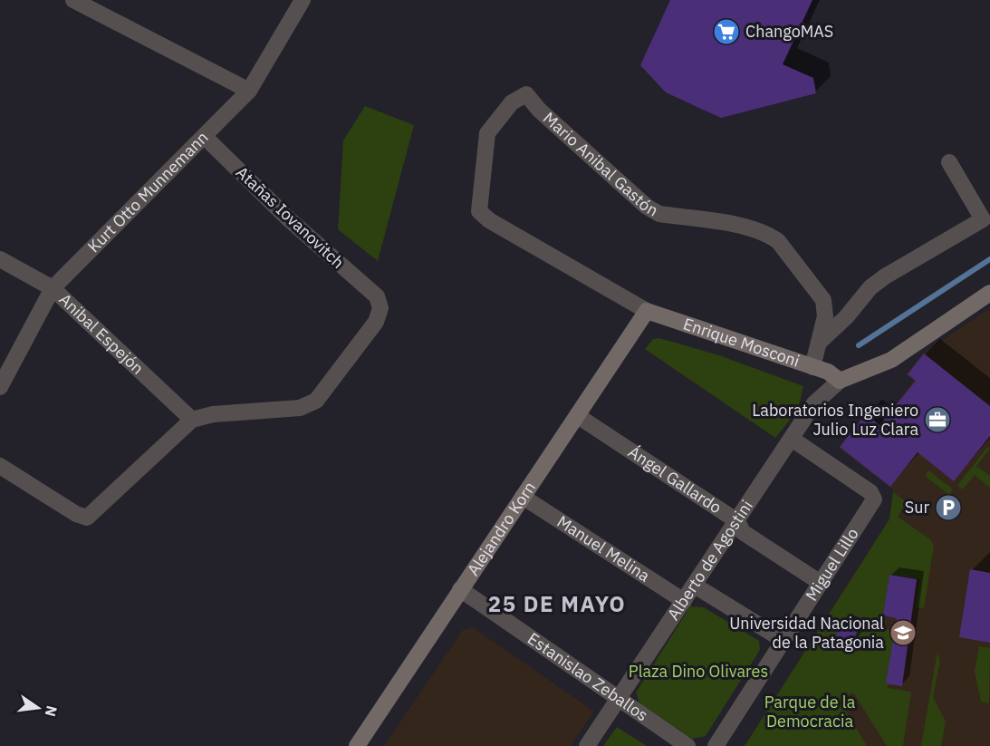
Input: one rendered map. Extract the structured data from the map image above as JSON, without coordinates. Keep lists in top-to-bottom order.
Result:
{
  "streets": {
    "street": [
      "Mario Anibal Gastón",
      "Kurt Otto Munnemann",
      "Atañas Iovanovitch",
      "Anibal Espejón",
      "Enrique Mosconi",
      "Ángel Gallardo",
      "Alejandro Korn",
      "Manuel Melina",
      "Alberto de Agostini",
      "Miguel Lillo",
      "Estanislao Zeballos"
    ]
  },
  "crossings": [
    ["Mario Anibal Gastón", "Enrique Mosconi"],
    ["Kurt Otto Munnemann", "Atañas Iovanovitch"],
    ["Kurt Otto Munnemann", "Anibal Espejón"],
    ["Atañas Iovanovitch", "Anibal Espejón"],
    ["Enrique Mosconi", "Alejandro Korn"],
    ["Enrique Mosconi", "Alberto de Agostini"],
    ["Ángel Gallardo", "Alejandro Korn"],
    ["Ángel Gallardo", "Alberto de Agostini"],
    ["Ángel Gallardo", "Miguel Lillo"],
    ["Alejandro Korn", "Manuel Melina"],
    ["Alejandro Korn", "Estanislao Zeballos"],
    ["Manuel Melina", "Alberto de Agostini"],
    ["Alberto de Agostini", "Miguel Lillo"],
    ["Alberto de Agostini", "Estanislao Zeballos"]
  ],
  "districts": ["25 DE MAYO"],
  "parks": ["Plaza Dino Olivares", "Parque de la Democracia"],
  "places": {
    "supermarket": ["ChangoMAS"],
    "office": ["Laboratorios Ingeniero Julio Luz Clara"],
    "parking": ["Sur"],
    "school or university": ["Universidad Nacional de la Patagonia"]
  },
  "north": "right"
}
